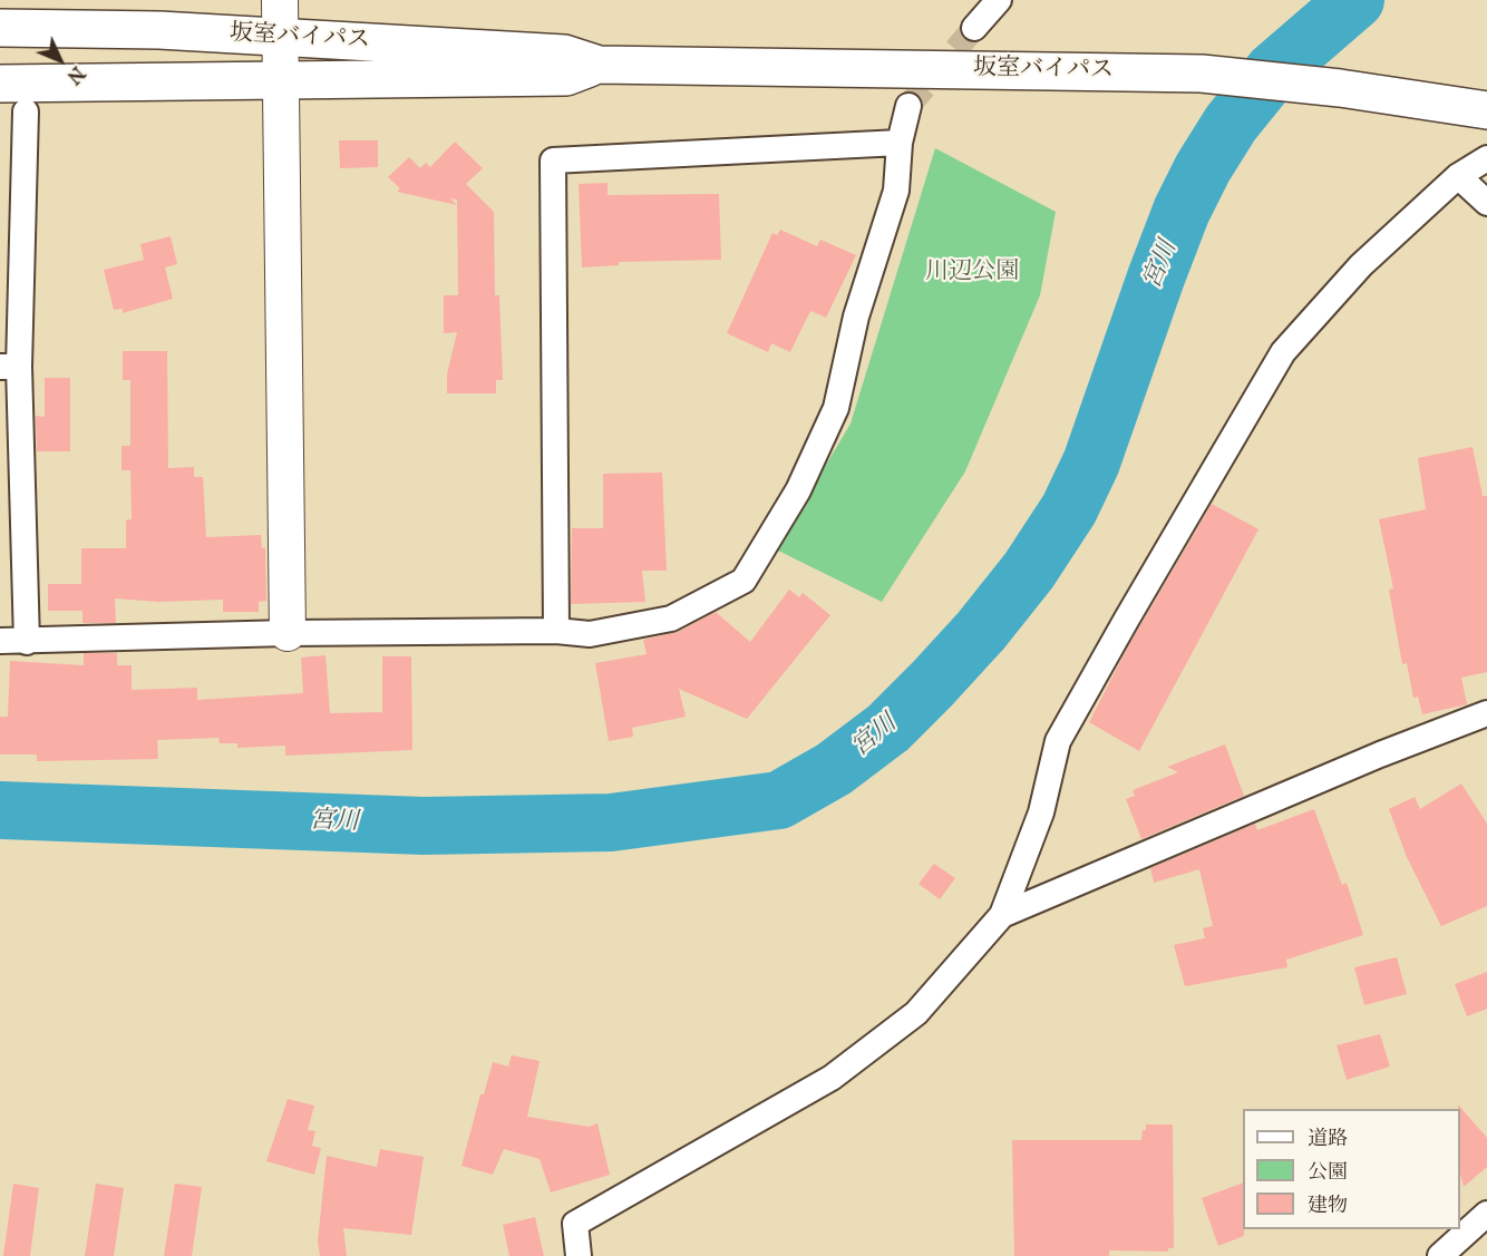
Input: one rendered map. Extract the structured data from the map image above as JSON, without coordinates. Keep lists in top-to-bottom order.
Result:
{
  "streets": {
    "highway": ["坂室バイパス"]
  },
  "water": ["宮川"],
  "parks": ["川辺公園"],
  "legend": ["道路", "公園", "建物"],
  "north": "bottom right"
}
